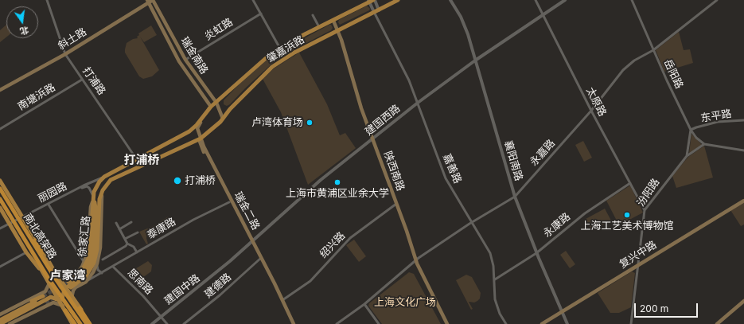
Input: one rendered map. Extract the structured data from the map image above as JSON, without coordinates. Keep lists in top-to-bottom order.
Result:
{
  "streets": {
    "highway": ["南北高架路"],
    "main road": [
      "斜土路",
      "肇嘉浜路",
      "瑞金南路",
      "陕西南路",
      "瑞金二路",
      "徐家汇路",
      "复兴中路"
    ],
    "street": [
      "炎虹路",
      "岳阳路",
      "打浦路",
      "南塘浜路",
      "太原路",
      "东平路",
      "建国西路",
      "永嘉路",
      "襄阳南路",
      "嘉善路",
      "丽园路",
      "汾阳路",
      "永康路",
      "泰康路",
      "绍兴路",
      "思南路",
      "建德路",
      "建国中路"
    ]
  },
  "crossings": [
    ["炎虹路", "瑞金南路"],
    ["斜土路", "瑞金南路"],
    ["斜土路", "打浦路"],
    ["肇嘉浜路", "瑞金南路"],
    ["肇嘉浜路", "嘉善路"],
    ["肇嘉浜路", "陕西南路"],
    ["肇嘉浜路", "瑞金二路"],
    ["肇嘉浜路", "徐家汇路"],
    ["岳阳路", "东平路"],
    ["岳阳路", "永嘉路"],
    ["岳阳路", "汾阳路"],
    ["打浦路", "南塘浜路"],
    ["打浦路", "徐家汇路"],
    ["太原路", "建国西路"],
    ["太原路", "永嘉路"],
    ["太原路", "汾阳路"],
    ["太原路", "永康路"],
    ["建国西路", "襄阳南路"],
    ["建国西路", "嘉善路"],
    ["建国西路", "陕西南路"],
    ["建国西路", "瑞金二路"],
    ["建国西路", "建国中路"],
    ["永嘉路", "襄阳南路"],
    ["永嘉路", "嘉善路"],
    ["永嘉路", "陕西南路"],
    ["襄阳南路", "永康路"],
    ["襄阳南路", "复兴中路"],
    ["嘉善路", "永康路"],
    ["陕西南路", "绍兴路"],
    ["丽园路", "徐家汇路"],
    ["汾阳路", "复兴中路"],
    ["瑞金二路", "泰康路"],
    ["瑞金二路", "徐家汇路"],
    ["瑞金二路", "绍兴路"],
    ["瑞金二路", "建德路"],
    ["泰康路", "徐家汇路"],
    ["泰康路", "思南路"],
    ["思南路", "建国中路"]
  ],
  "districts": ["打浦桥", "卢家湾"],
  "parks": ["上海文化广场"],
  "places": [
    "卢湾体育场",
    "打浦桥",
    "上海市黄浦区业余大学",
    "上海工艺美术博物馆"
  ],
  "scale_bar": "200 m",
  "north": "bottom"
}
